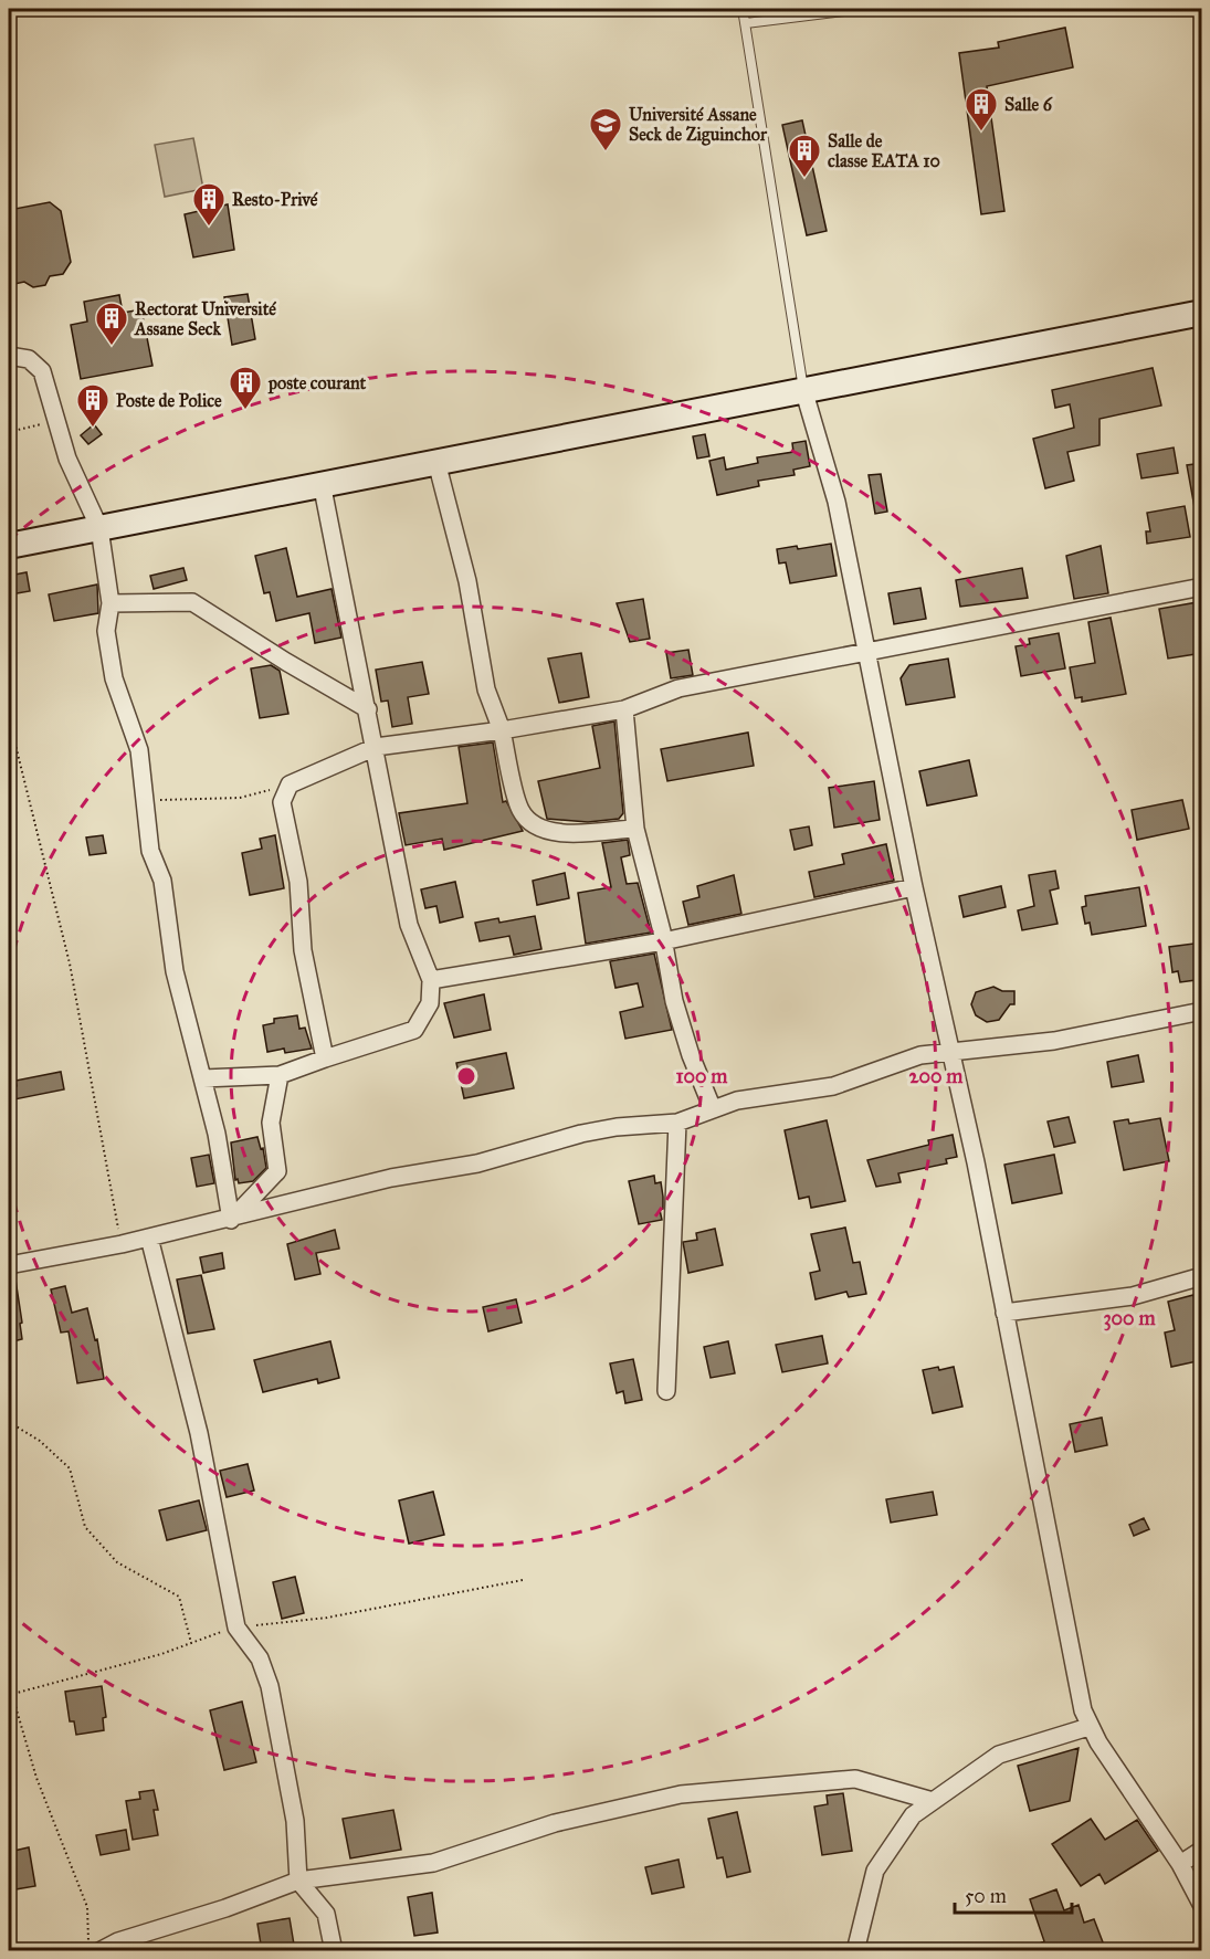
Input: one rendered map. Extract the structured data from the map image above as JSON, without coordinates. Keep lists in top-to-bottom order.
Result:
{
  "places": {
    "building": [
      "Salle 6",
      "Salle de classe EATA 10",
      "Resto-Privé",
      "Rectorat Université Assane Seck",
      "poste courant",
      "Poste de Police"
    ],
    "school or university": ["Université Assane Seck de Ziguinchor"]
  },
  "scale_bar": "50 m",
  "rings": ["100 m", "200 m", "300 m"]
}
